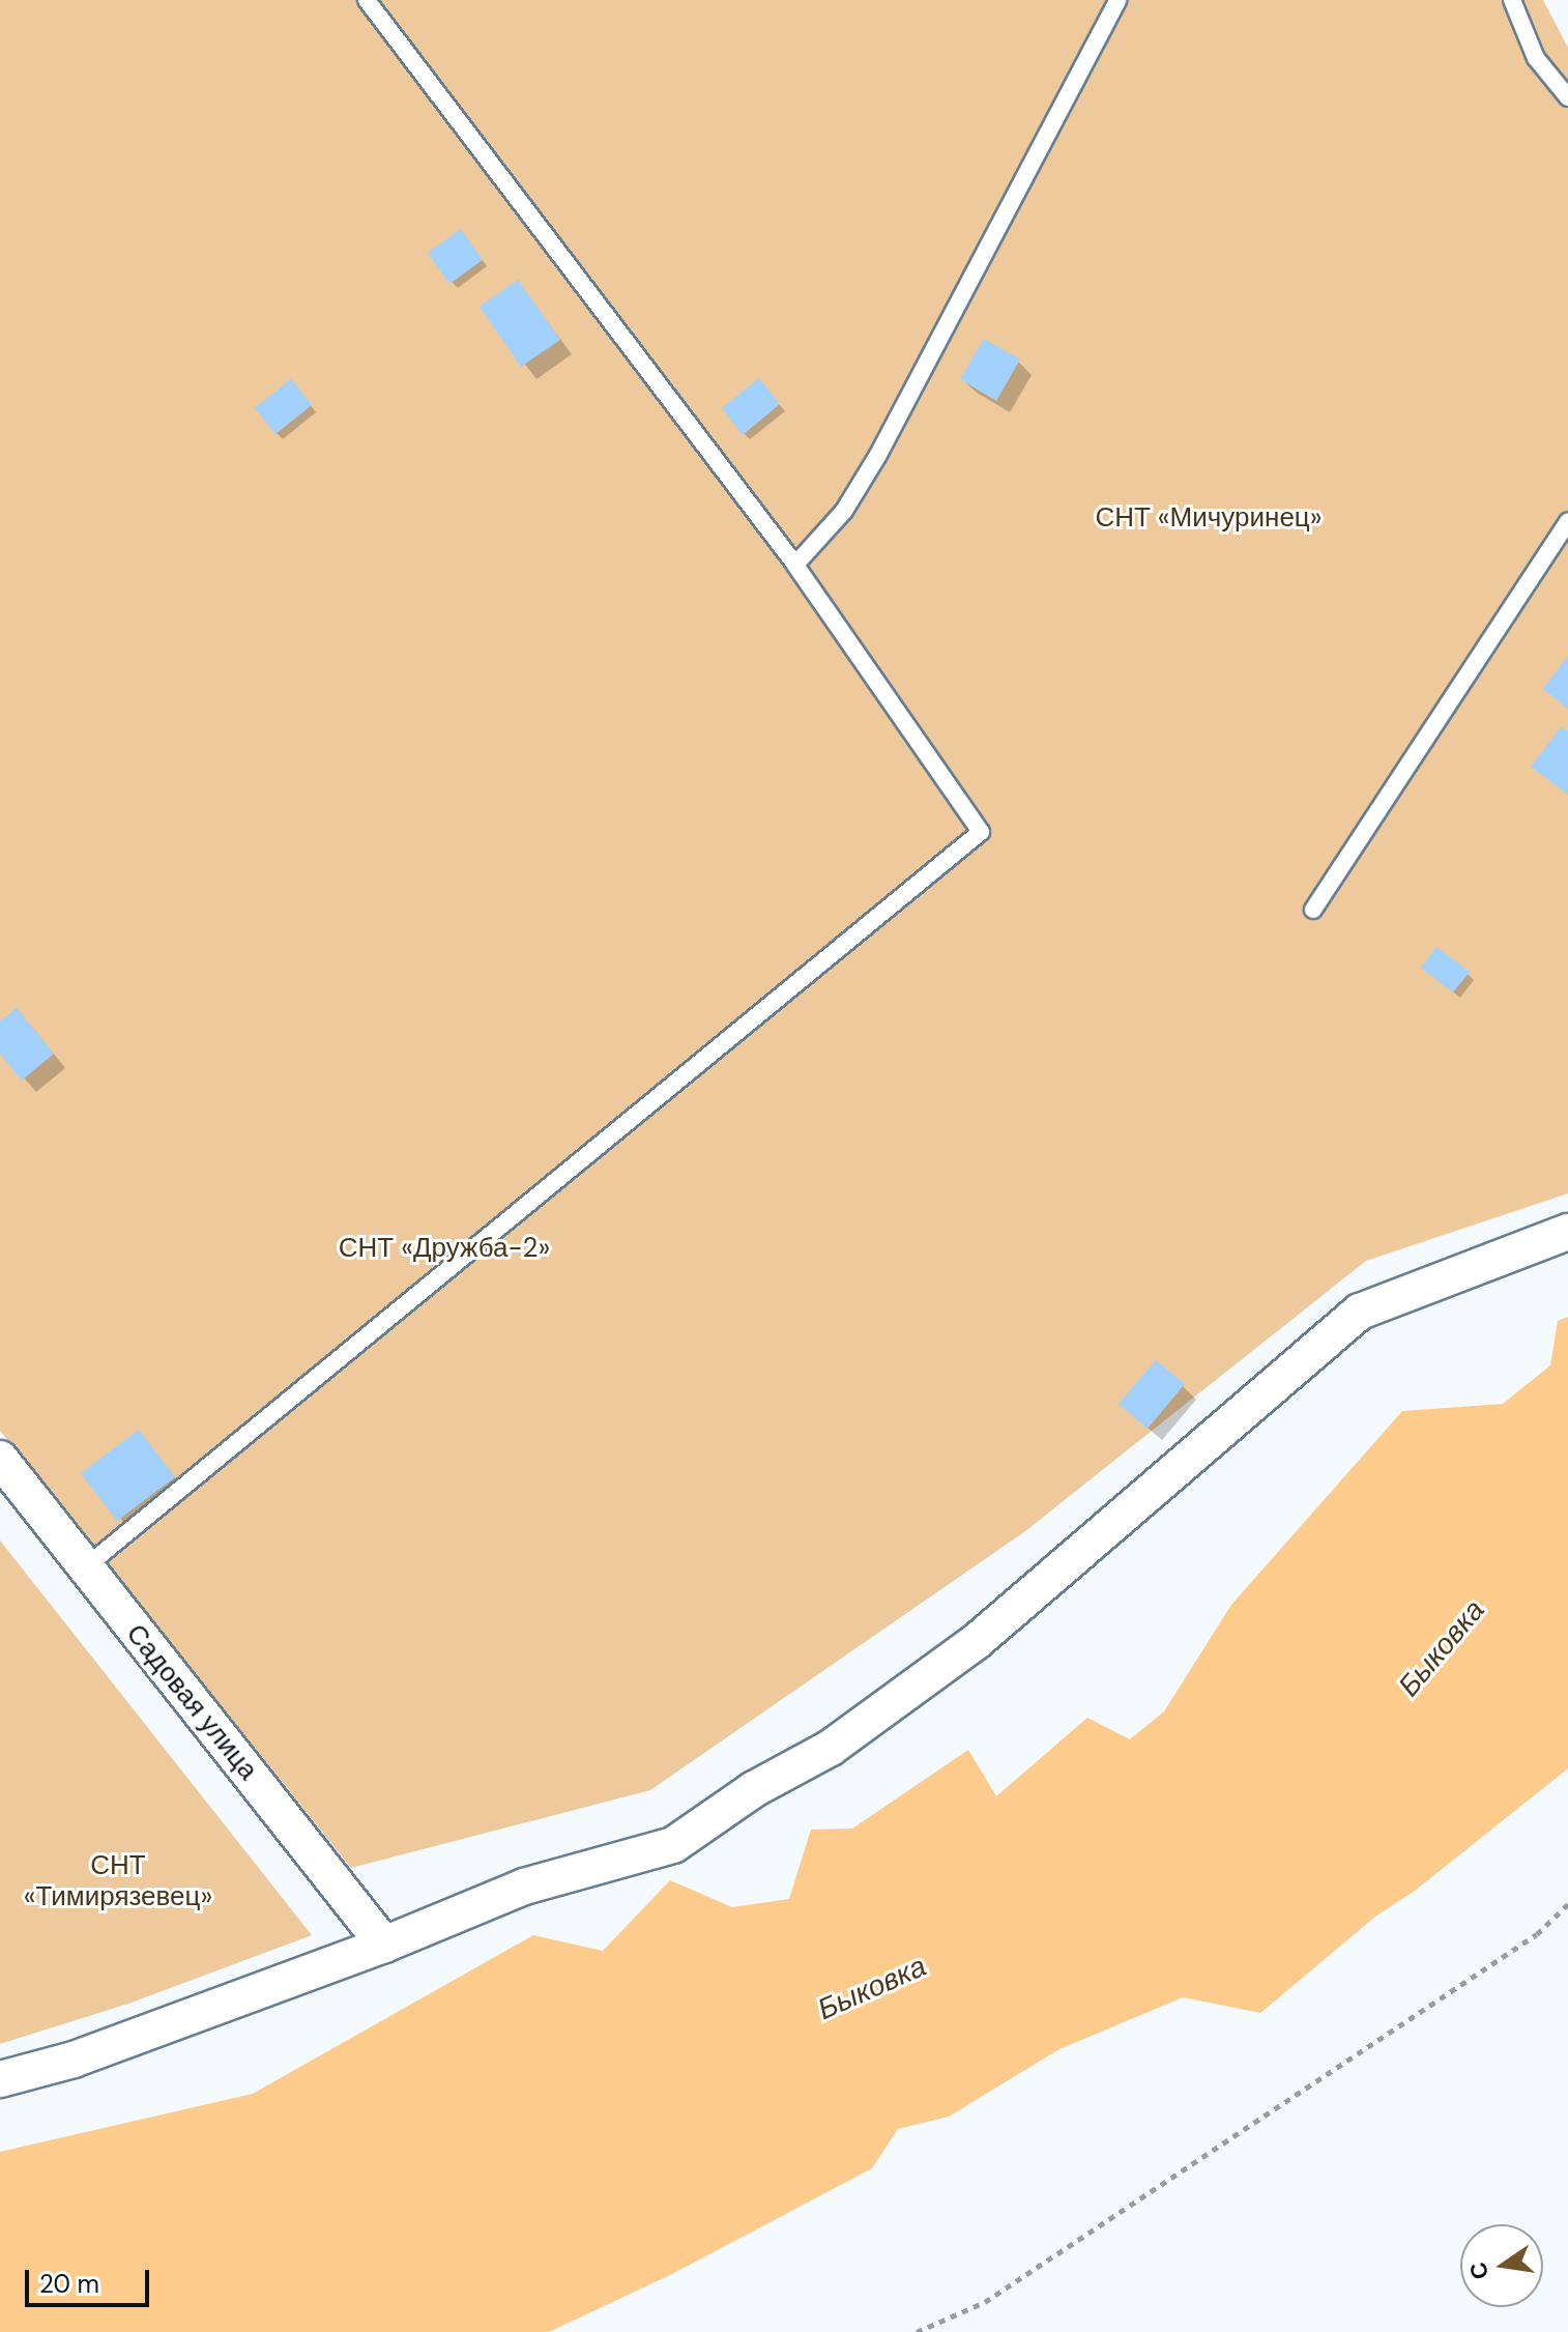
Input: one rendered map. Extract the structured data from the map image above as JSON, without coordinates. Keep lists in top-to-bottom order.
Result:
{
  "streets": {
    "street": ["Садовая улица"]
  },
  "water": ["Быковка"],
  "parks": ["СНТ «Мичуринец»", "СНТ «Дружба-2»", "СНТ «Тимирязевец»"],
  "scale_bar": "20 m",
  "north": "left"
}
